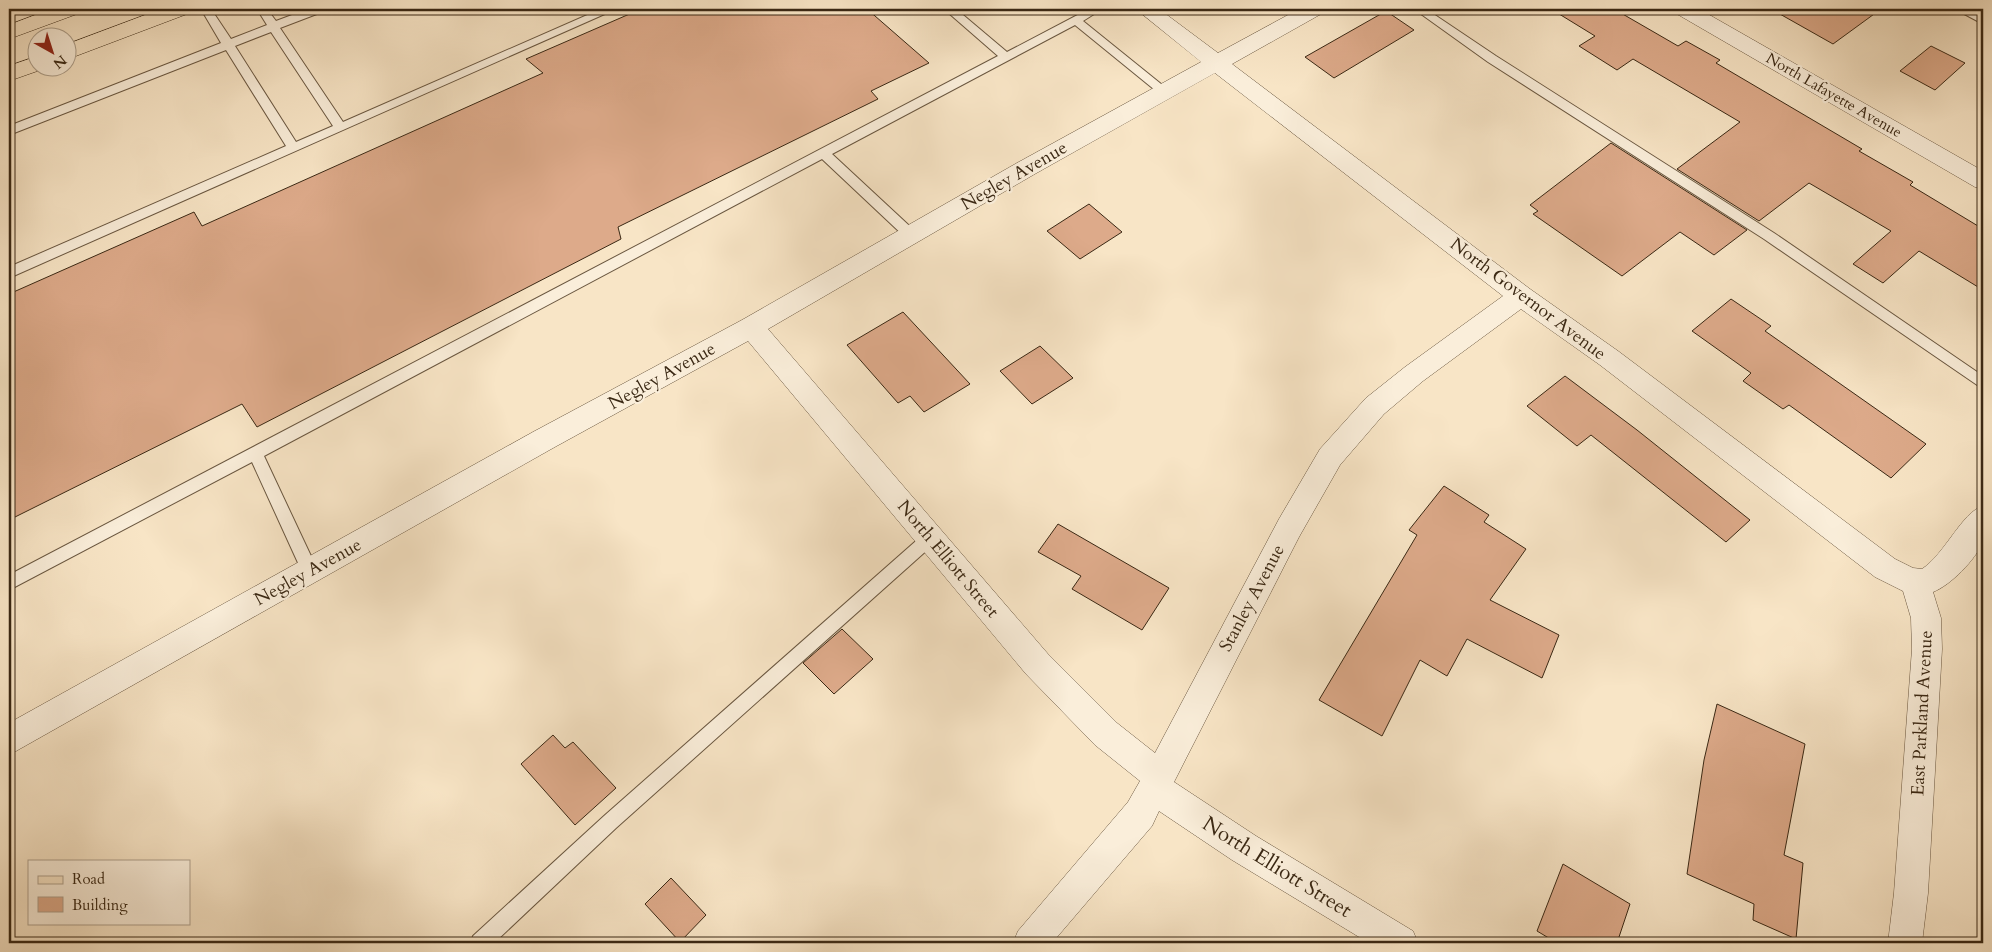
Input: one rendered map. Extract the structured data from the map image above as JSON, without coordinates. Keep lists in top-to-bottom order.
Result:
{
  "streets": {
    "street": [
      "North Lafayette Avenue",
      "Negley Avenue",
      "North Governor Avenue",
      "North Elliott Street",
      "Stanley Avenue",
      "East Parkland Avenue"
    ]
  },
  "crossings": [
    ["Negley Avenue", "North Governor Avenue"],
    ["Negley Avenue", "North Elliott Street"],
    ["North Governor Avenue", "Stanley Avenue"],
    ["North Governor Avenue", "East Parkland Avenue"],
    ["North Elliott Street", "Stanley Avenue"]
  ],
  "legend": ["Road", "Building"],
  "north": "bottom right"
}
